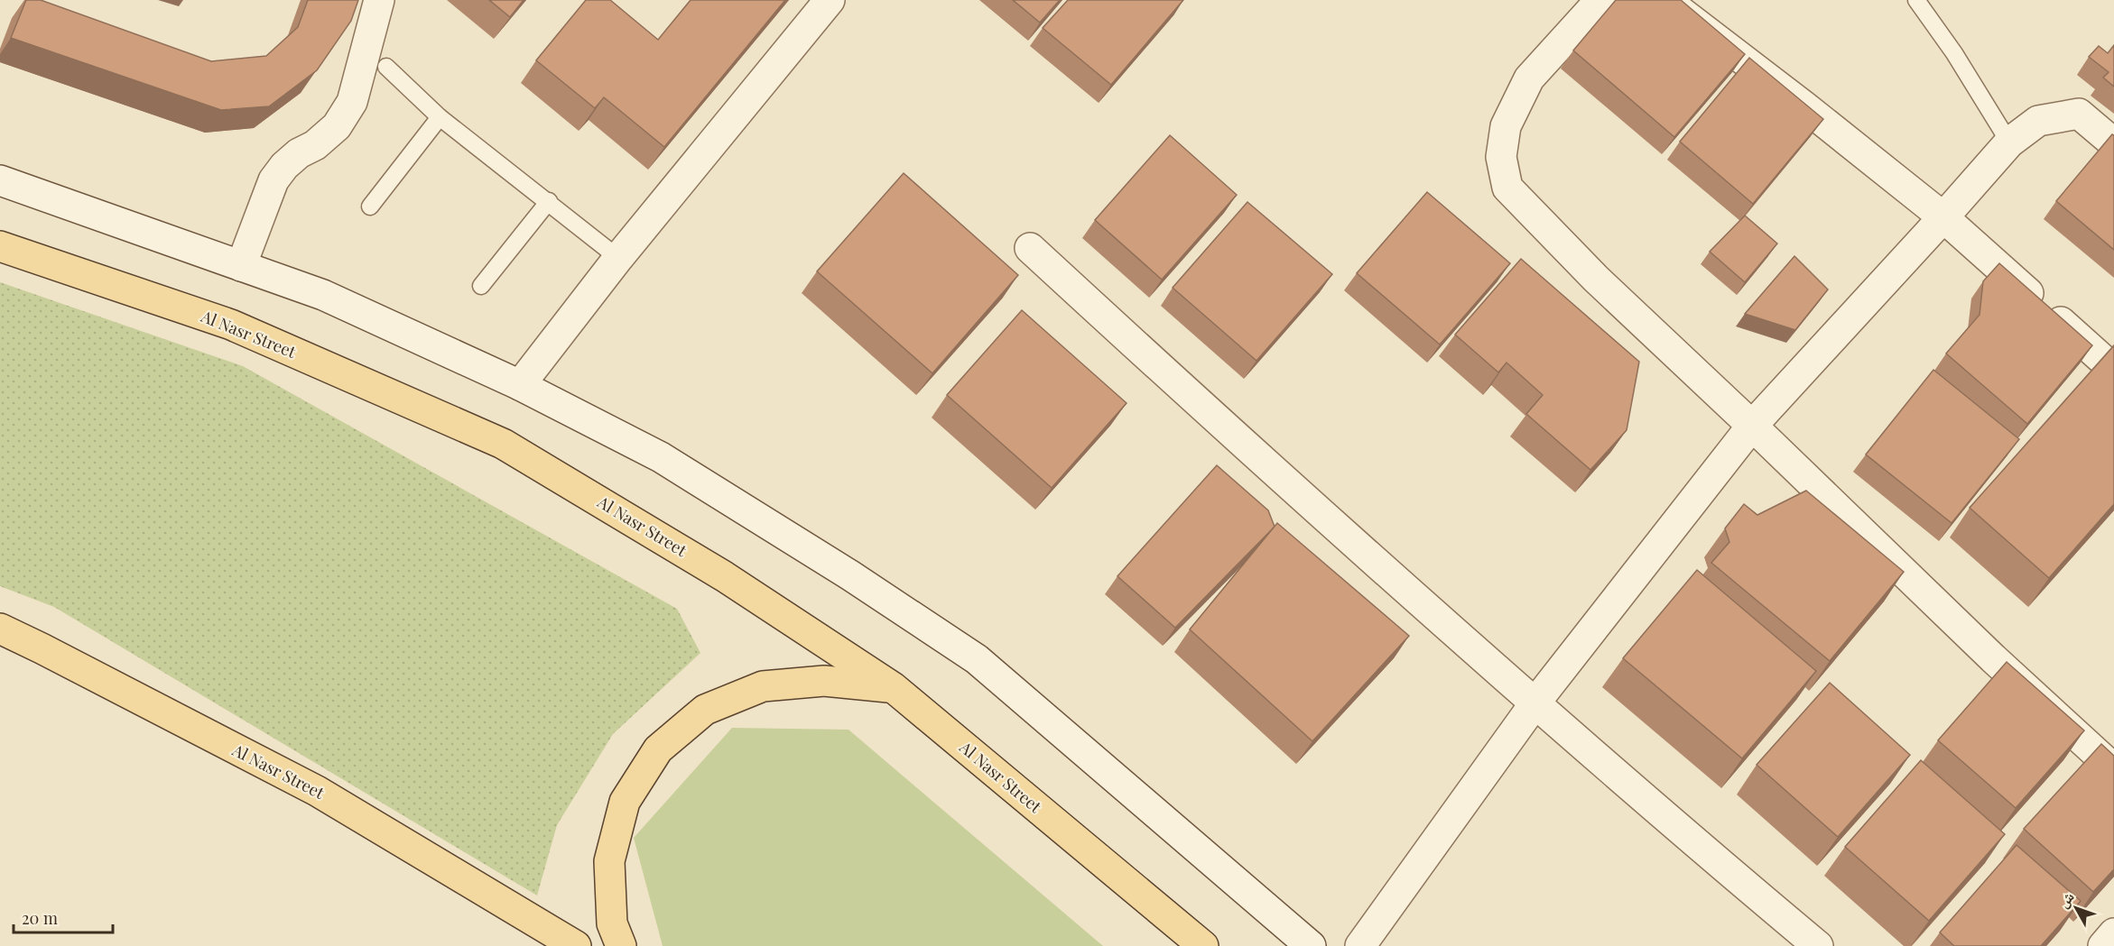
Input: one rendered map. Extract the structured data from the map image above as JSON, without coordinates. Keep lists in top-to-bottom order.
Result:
{
  "streets": {
    "main road": ["Al Nasr Street"]
  },
  "scale_bar": "20 m",
  "north": "top left"
}
